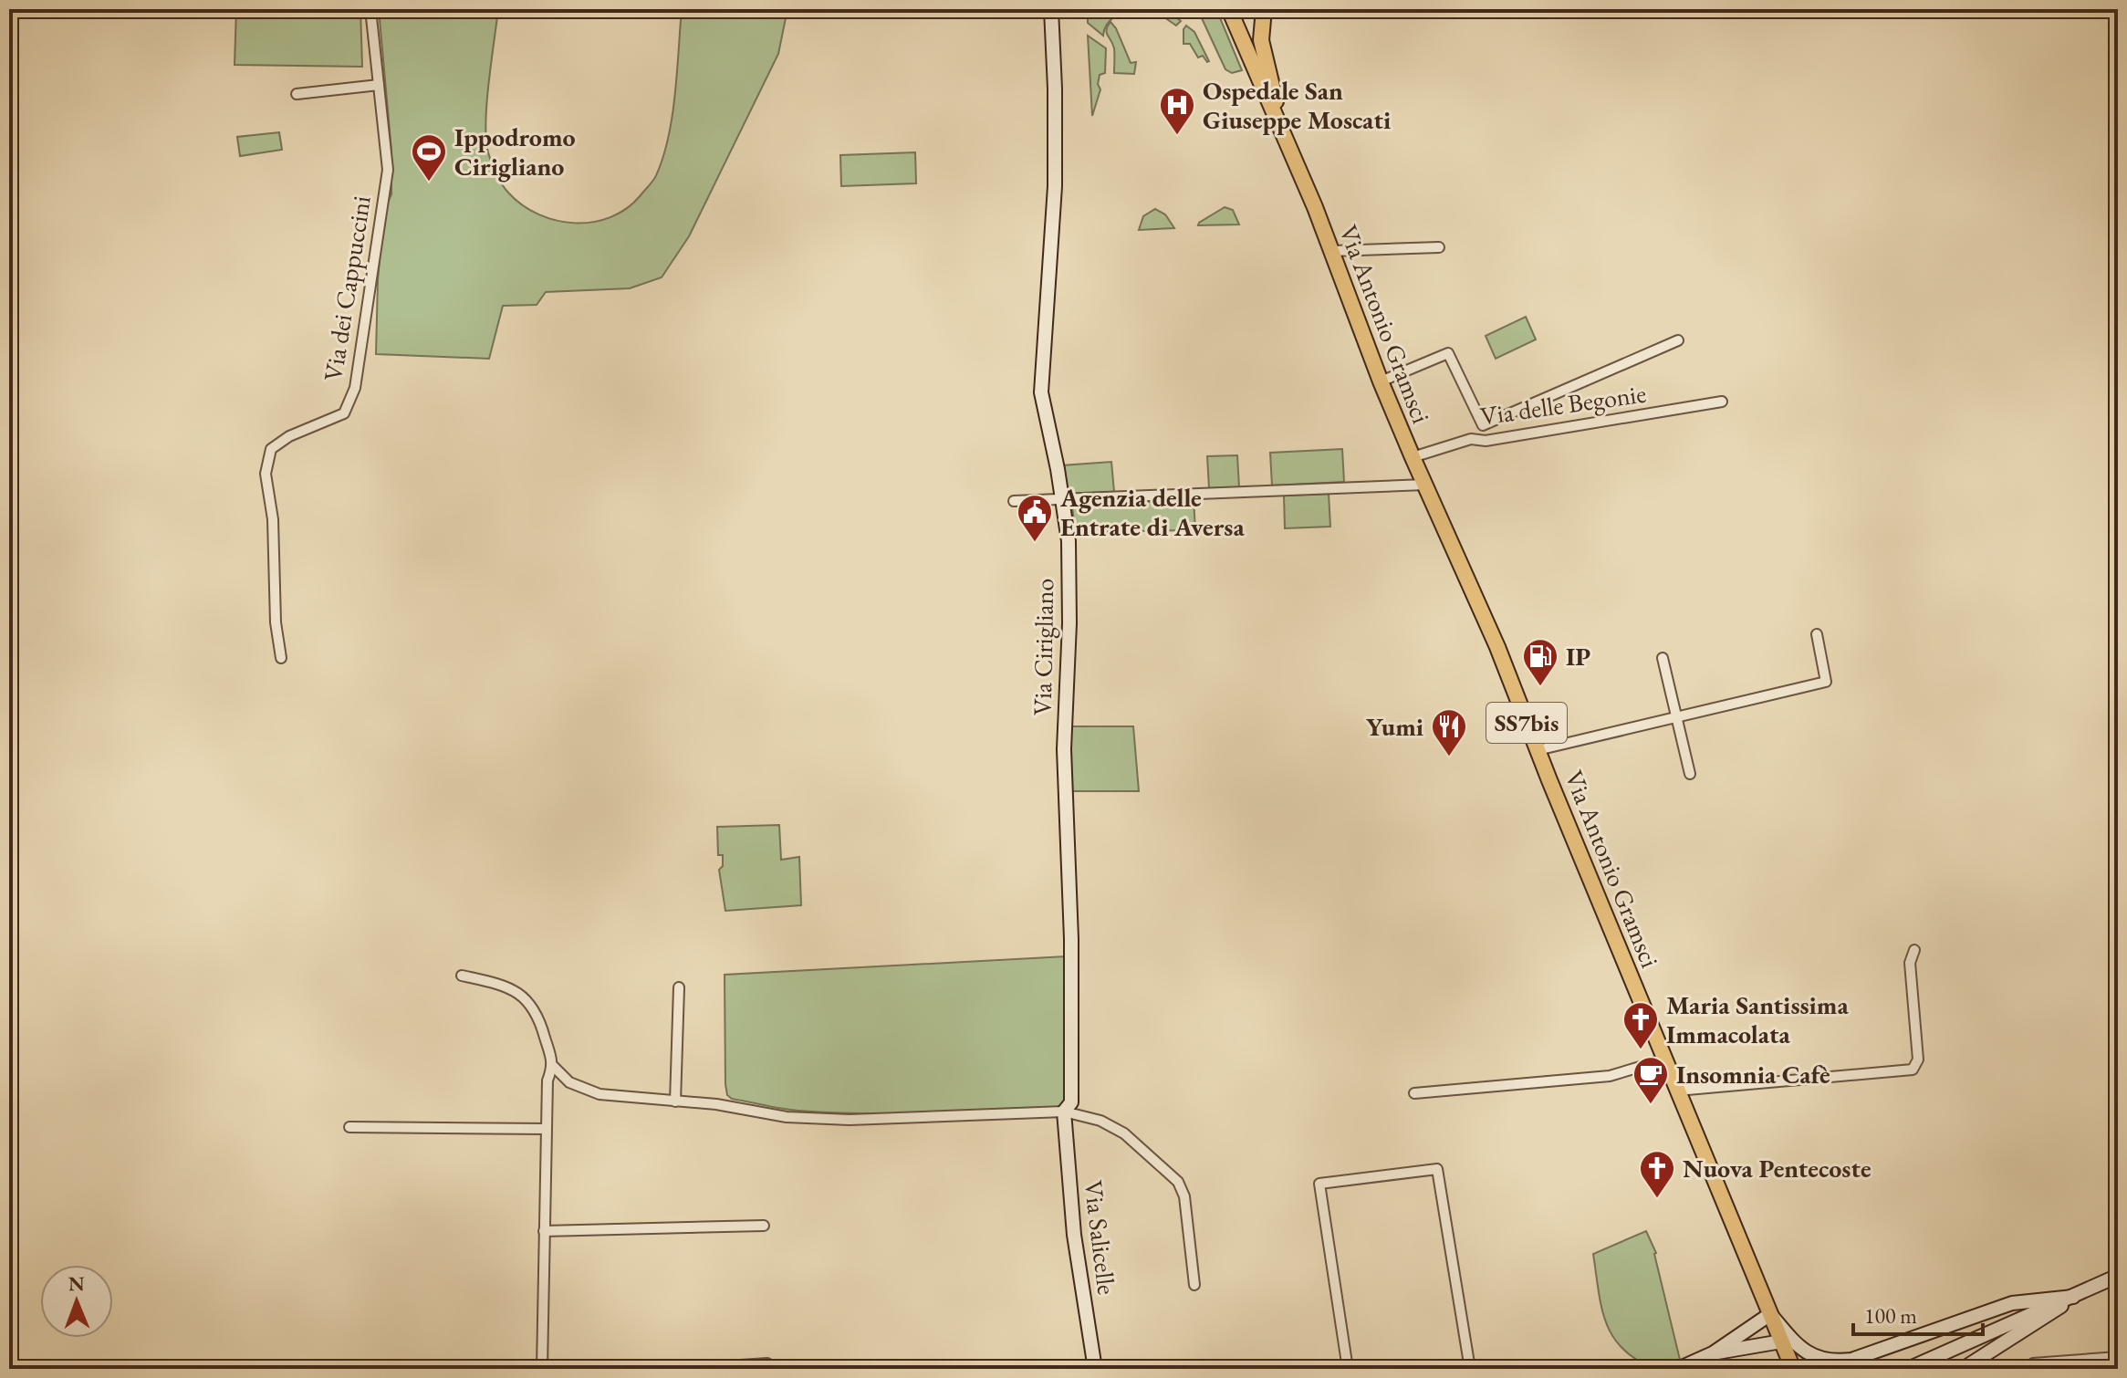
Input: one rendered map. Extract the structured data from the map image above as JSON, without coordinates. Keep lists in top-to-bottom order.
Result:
{
  "streets": {
    "main road": ["Via Antonio Gramsci", "SS7bis"],
    "street": [
      "Via dei Cappuccini",
      "Via delle Begonie",
      "Via Cirigliano",
      "Via Salicelle"
    ]
  },
  "crossings": [
    ["Via Antonio Gramsci", "Via delle Begonie"],
    ["Via Antonio Gramsci", "SS7bis"],
    ["Via Cirigliano", "Via Salicelle"]
  ],
  "places": {
    "hospital": ["Ospedale San Giuseppe Moscati"],
    "sports": ["Ippodromo Cirigliano"],
    "public building": ["Agenzia delle Entrate di Aversa"],
    "fuel station": ["IP"],
    "restaurant": ["Yumi"],
    "church": ["Maria Santissima Immacolata", "Nuova Pentecoste"],
    "cafe": ["Insomnia Cafè"]
  },
  "scale_bar": "100 m",
  "north": "top"
}
